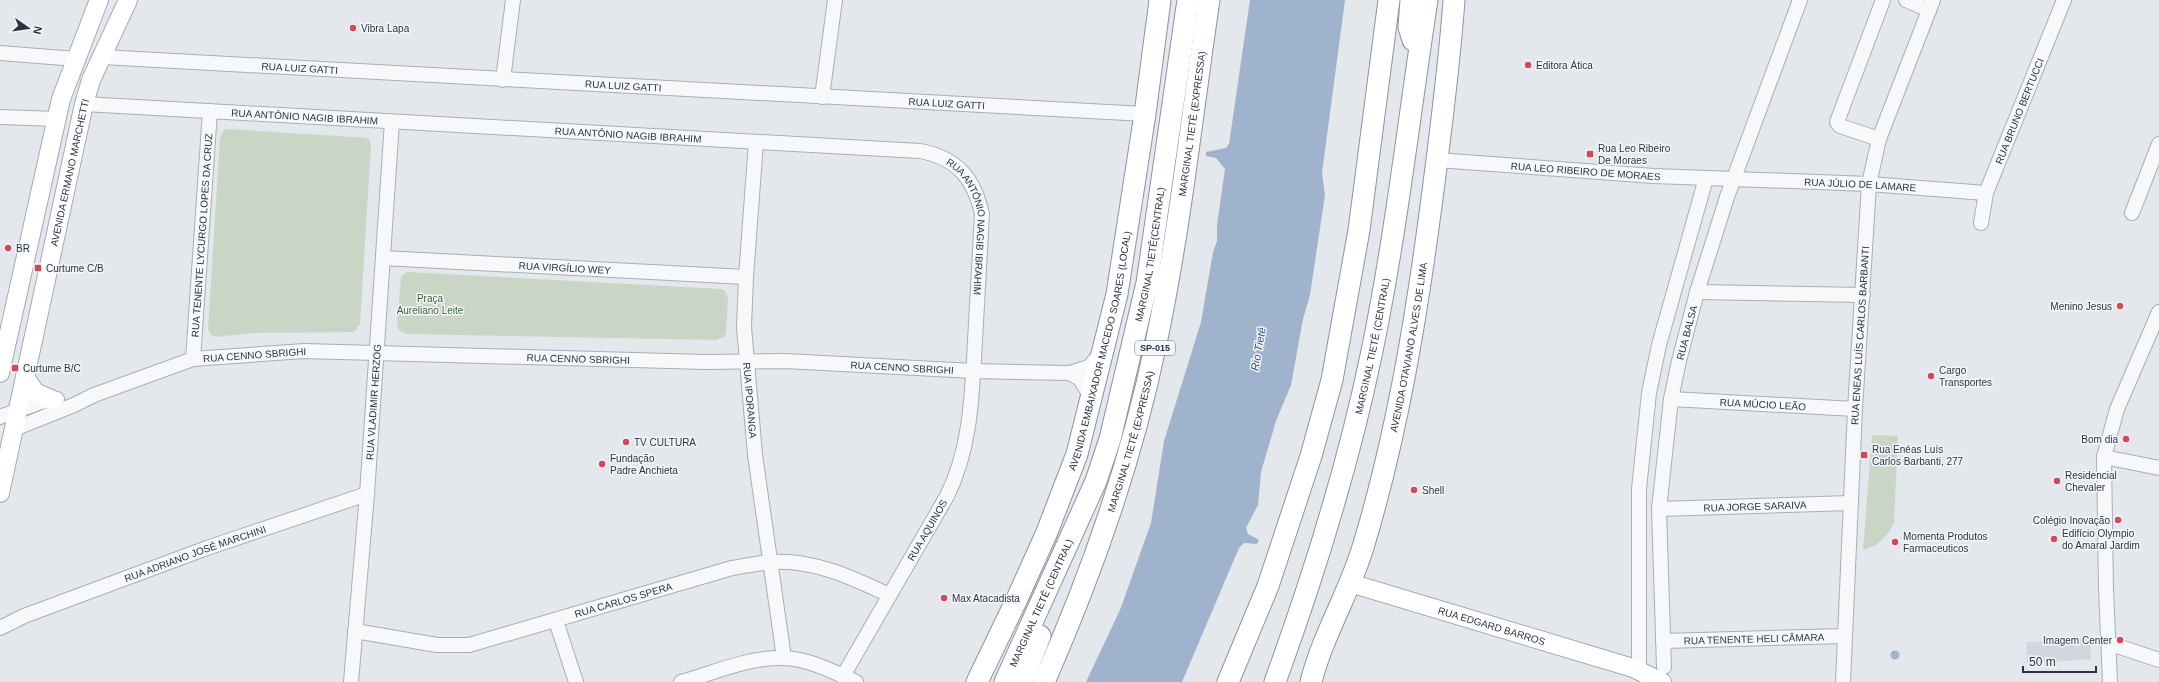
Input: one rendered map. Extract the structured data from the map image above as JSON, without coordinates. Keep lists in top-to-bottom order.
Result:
{
  "streets": {
    "highway": [
      "MARGINAL TIETÊ (EXPRESSA)",
      "MARGINAL TIETÊ(CENTRAL)",
      "MARGINAL TIETÊ (CENTRAL)",
      "AVENIDA OTAVIANO ALVES DE LIMA",
      "SP-015",
      "AVENIDA EMBAIXADOR MACEDO SOARES (LOCAL)"
    ],
    "main road": ["AVENIDA ERMANO MARCHETTI", "RUA EDGARD BARROS"],
    "street": [
      "RUA LUIZ GATTI",
      "RUA BRUNO BERTUCCI",
      "RUA ANTÔNIO NAGIB IBRAHIM",
      "RUA LEO RIBEIRO DE MORAES",
      "RUA JÚLIO DE LAMARE",
      "RUA TENENTE LYCURGO LOPES DA CRUZ",
      "RUA VIRGÍLIO WEY",
      "RUA BALSA",
      "RUA ENEAS LUÍS CARLOS BARBANTI",
      "RUA CENNO SBRIGHI",
      "RUA IPORANGA",
      "RUA VLADIMIR HERZOG",
      "RUA MÚCIO LEÃO",
      "RUA JORGE SARAIVA",
      "RUA AQUINOS",
      "RUA ADRIANO JOSÉ MARCHINI",
      "RUA CARLOS SPERA",
      "RUA TENENTE HELI CÂMARA"
    ]
  },
  "crossings": [
    ["RUA LUIZ GATTI", "AVENIDA ERMANO MARCHETTI"],
    ["RUA LUIZ GATTI", "AVENIDA EMBAIXADOR MACEDO SOARES (LOCAL)"],
    ["RUA BRUNO BERTUCCI", "RUA JÚLIO DE LAMARE"],
    ["RUA ANTÔNIO NAGIB IBRAHIM", "AVENIDA ERMANO MARCHETTI"],
    ["RUA ANTÔNIO NAGIB IBRAHIM", "RUA TENENTE LYCURGO LOPES DA CRUZ"],
    ["RUA ANTÔNIO NAGIB IBRAHIM", "RUA CENNO SBRIGHI"],
    ["RUA ANTÔNIO NAGIB IBRAHIM", "RUA IPORANGA"],
    ["RUA ANTÔNIO NAGIB IBRAHIM", "RUA VLADIMIR HERZOG"],
    ["RUA ANTÔNIO NAGIB IBRAHIM", "RUA AQUINOS"],
    ["RUA LEO RIBEIRO DE MORAES", "RUA JÚLIO DE LAMARE"],
    ["RUA LEO RIBEIRO DE MORAES", "RUA BALSA"],
    ["RUA LEO RIBEIRO DE MORAES", "AVENIDA OTAVIANO ALVES DE LIMA"],
    ["AVENIDA ERMANO MARCHETTI", "RUA CENNO SBRIGHI"],
    ["RUA JÚLIO DE LAMARE", "RUA BALSA"],
    ["RUA JÚLIO DE LAMARE", "RUA ENEAS LUÍS CARLOS BARBANTI"],
    ["RUA TENENTE LYCURGO LOPES DA CRUZ", "RUA CENNO SBRIGHI"],
    ["MARGINAL TIETÊ(CENTRAL)", "MARGINAL TIETÊ (CENTRAL)"],
    ["RUA VIRGÍLIO WEY", "RUA IPORANGA"],
    ["RUA VIRGÍLIO WEY", "RUA VLADIMIR HERZOG"],
    ["RUA BALSA", "RUA MÚCIO LEÃO"],
    ["RUA BALSA", "RUA JORGE SARAIVA"],
    ["RUA BALSA", "RUA EDGARD BARROS"],
    ["RUA BALSA", "RUA TENENTE HELI CÂMARA"],
    ["RUA ENEAS LUÍS CARLOS BARBANTI", "RUA MÚCIO LEÃO"],
    ["RUA ENEAS LUÍS CARLOS BARBANTI", "RUA JORGE SARAIVA"],
    ["RUA ENEAS LUÍS CARLOS BARBANTI", "RUA TENENTE HELI CÂMARA"],
    ["AVENIDA OTAVIANO ALVES DE LIMA", "RUA EDGARD BARROS"],
    ["AVENIDA EMBAIXADOR MACEDO SOARES (LOCAL)", "RUA CENNO SBRIGHI"],
    ["RUA CENNO SBRIGHI", "RUA IPORANGA"],
    ["RUA CENNO SBRIGHI", "RUA VLADIMIR HERZOG"],
    ["RUA CENNO SBRIGHI", "RUA AQUINOS"],
    ["RUA IPORANGA", "RUA CARLOS SPERA"],
    ["RUA VLADIMIR HERZOG", "RUA ADRIANO JOSÉ MARCHINI"],
    ["RUA VLADIMIR HERZOG", "RUA CARLOS SPERA"],
    ["RUA AQUINOS", "RUA CARLOS SPERA"]
  ],
  "water": ["Rio Tietê"],
  "parks": ["Praça Aureliano Leite"],
  "places": {
    "other": [
      "Vibra Lapa",
      "Editora Ática",
      "BR",
      "Menino Jesus",
      "Cargo Transportes",
      "Bom dia",
      "TV CULTURA",
      "Fundação Padre Anchieta",
      "Residencial Chevaler",
      "Shell",
      "Colégio Inovação",
      "Edifício Olympio do Amaral Jardim",
      "Momenta Produtos Farmaceuticos",
      "Max Atacadista",
      "Imagem Center"
    ],
    "transit": [
      "Rua Leo Ribeiro De Moraes",
      "Curtume C/B",
      "Curtume B/C",
      "Rua Enéas Luís Carlos Barbanti, 277"
    ]
  },
  "scale_bar": "50 m",
  "north": "right"
}
